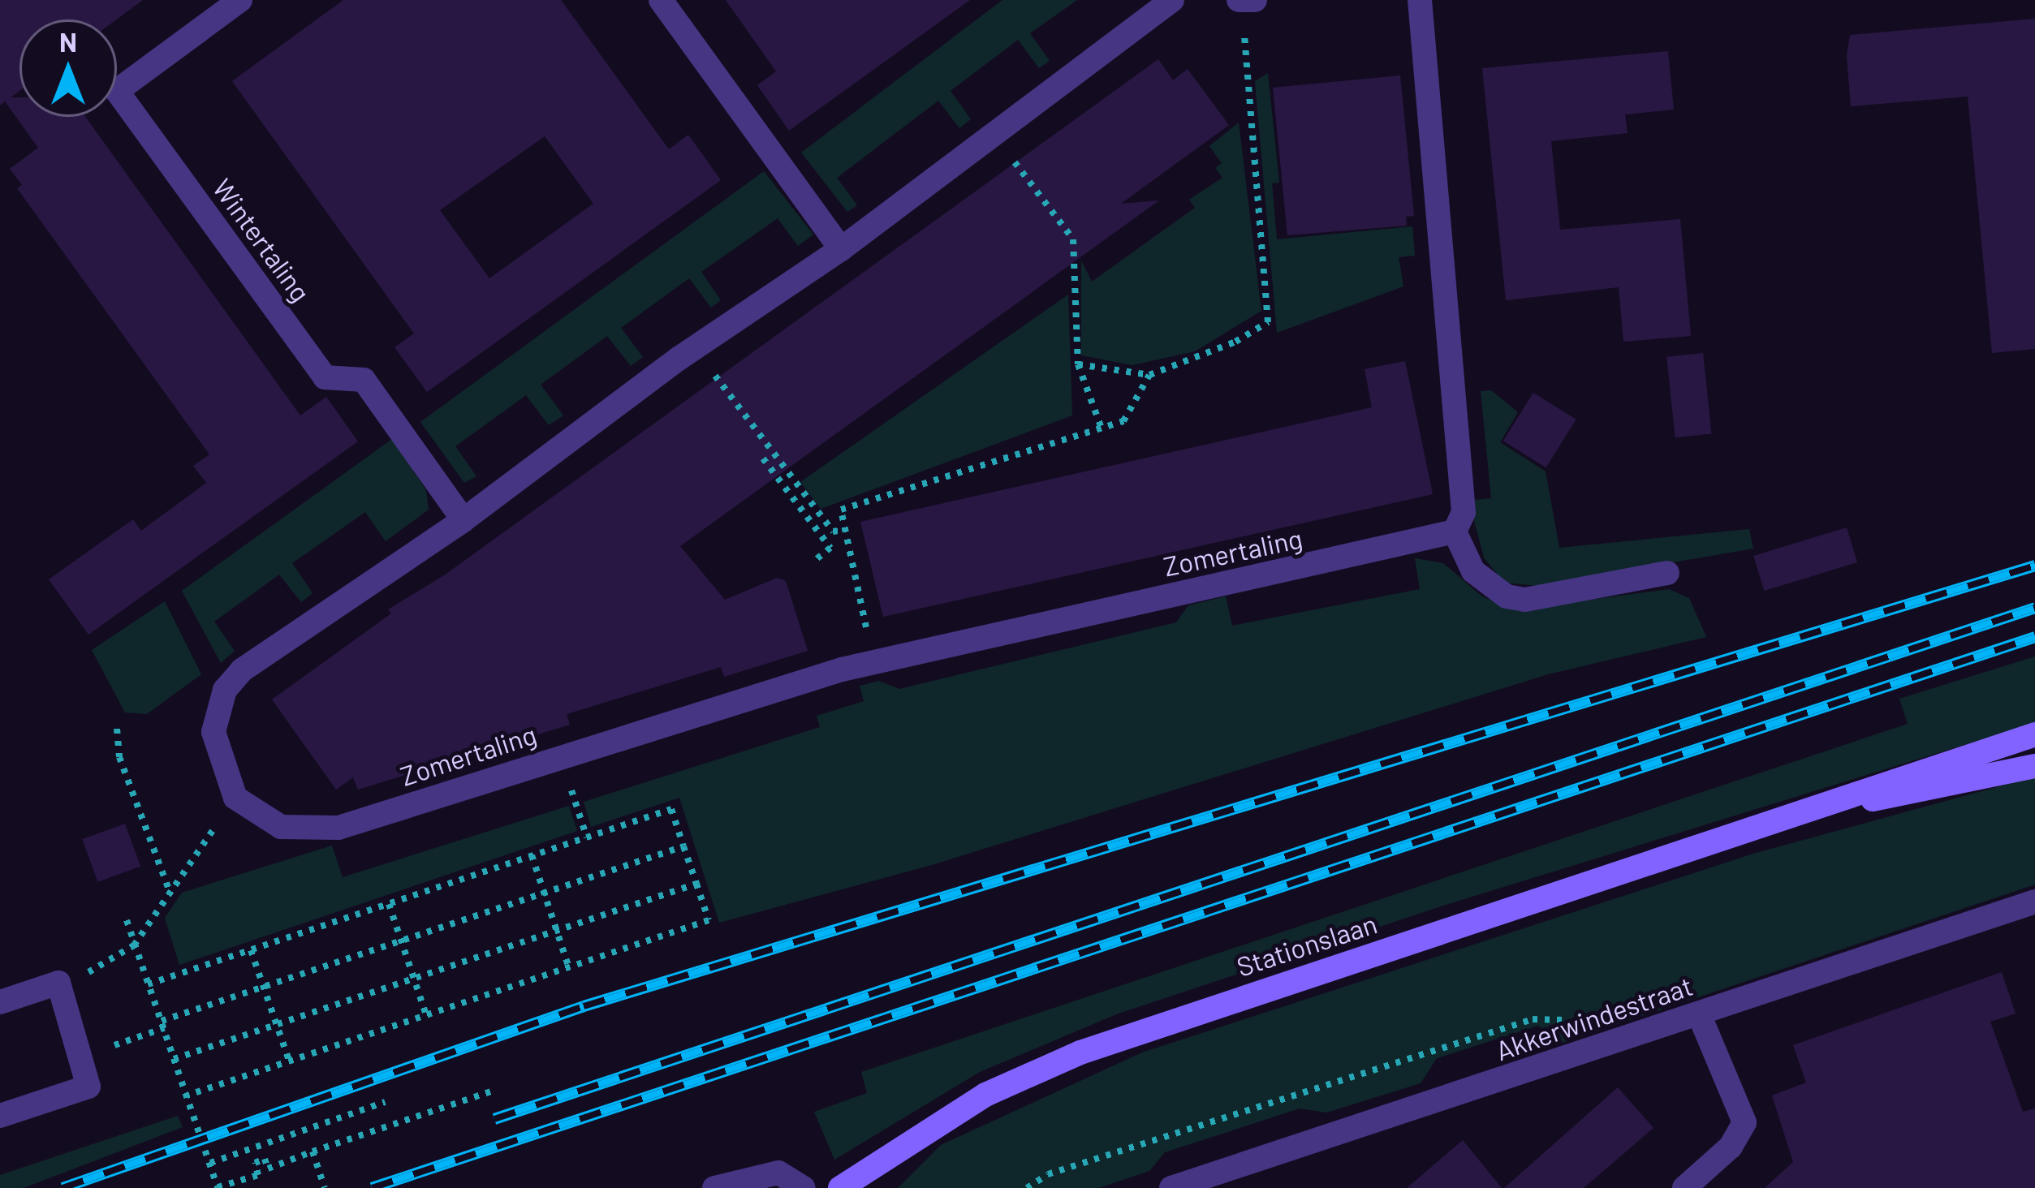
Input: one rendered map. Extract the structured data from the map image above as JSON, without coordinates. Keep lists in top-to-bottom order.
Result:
{
  "streets": {
    "street": [
      "Wintertaling",
      "Zomertaling",
      "Stationslaan",
      "Akkerwindestraat"
    ]
  },
  "north": "top"
}
